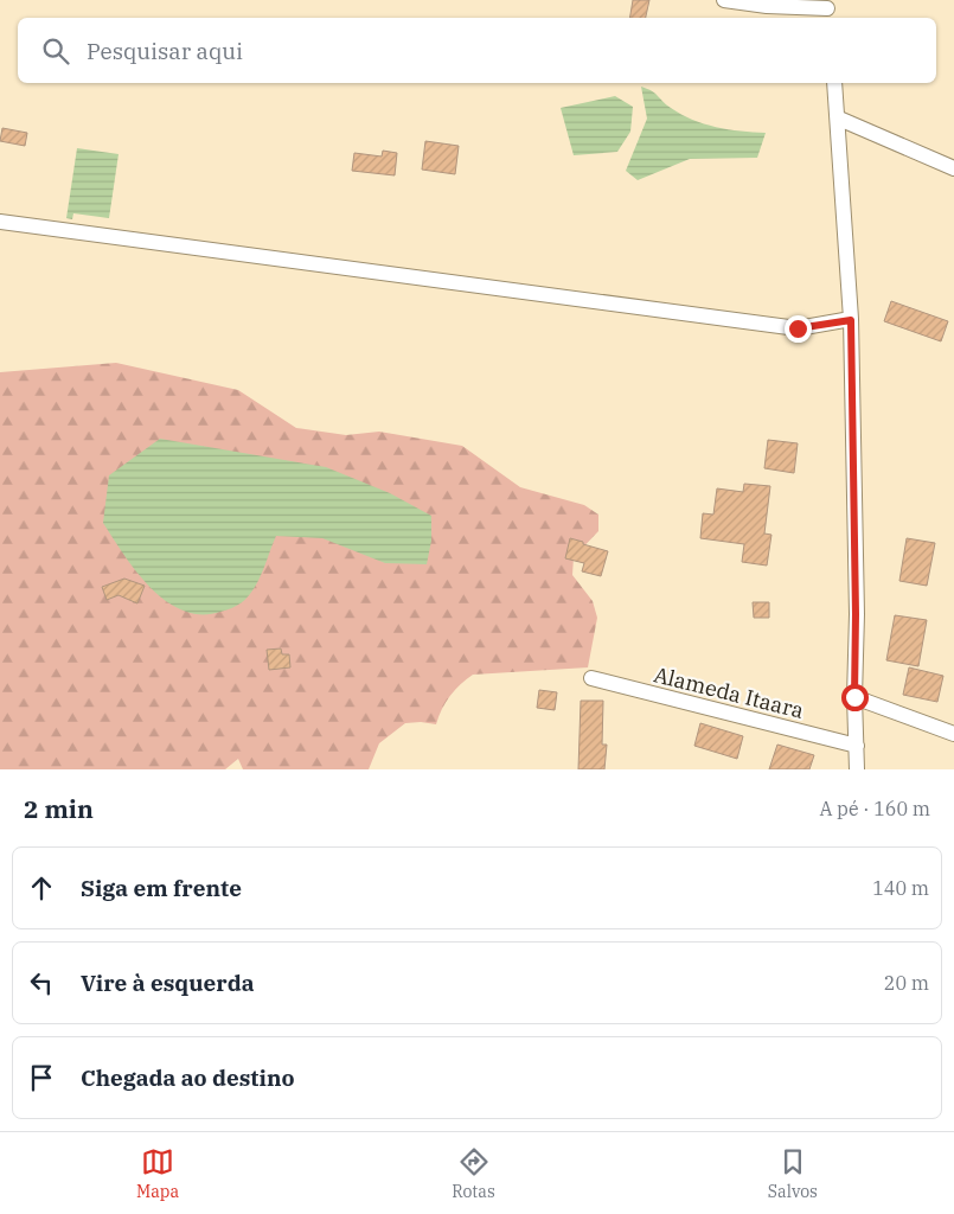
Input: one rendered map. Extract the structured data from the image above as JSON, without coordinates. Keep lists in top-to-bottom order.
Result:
{
  "streets": {
    "street": ["Alameda Itaara"]
  },
  "page": {
    "search": "Pesquisar aqui",
    "heading": ["2 min", "A pé · 160 m"],
    "list": [
      ["Siga em frente", "140 m"],
      ["Vire à esquerda", "20 m"],
      "Chegada ao destino"
    ],
    "nav": ["Mapa", "Rotas", "Salvos"]
  }
}
